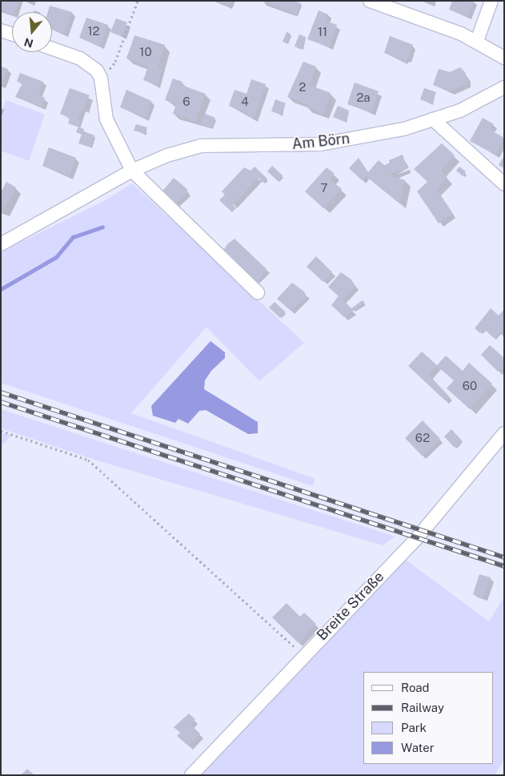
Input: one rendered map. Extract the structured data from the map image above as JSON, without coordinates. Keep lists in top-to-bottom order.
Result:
{
  "streets": {
    "street": ["Am Börn", "Breite Straße"]
  },
  "house_numbers": [
    "12",
    "11",
    "10",
    "2",
    "2a",
    "6",
    "4",
    "7",
    "60",
    "62"
  ],
  "legend": [
    "Road",
    "Railway",
    "Park",
    "Water"
  ],
  "north": "bottom"
}
